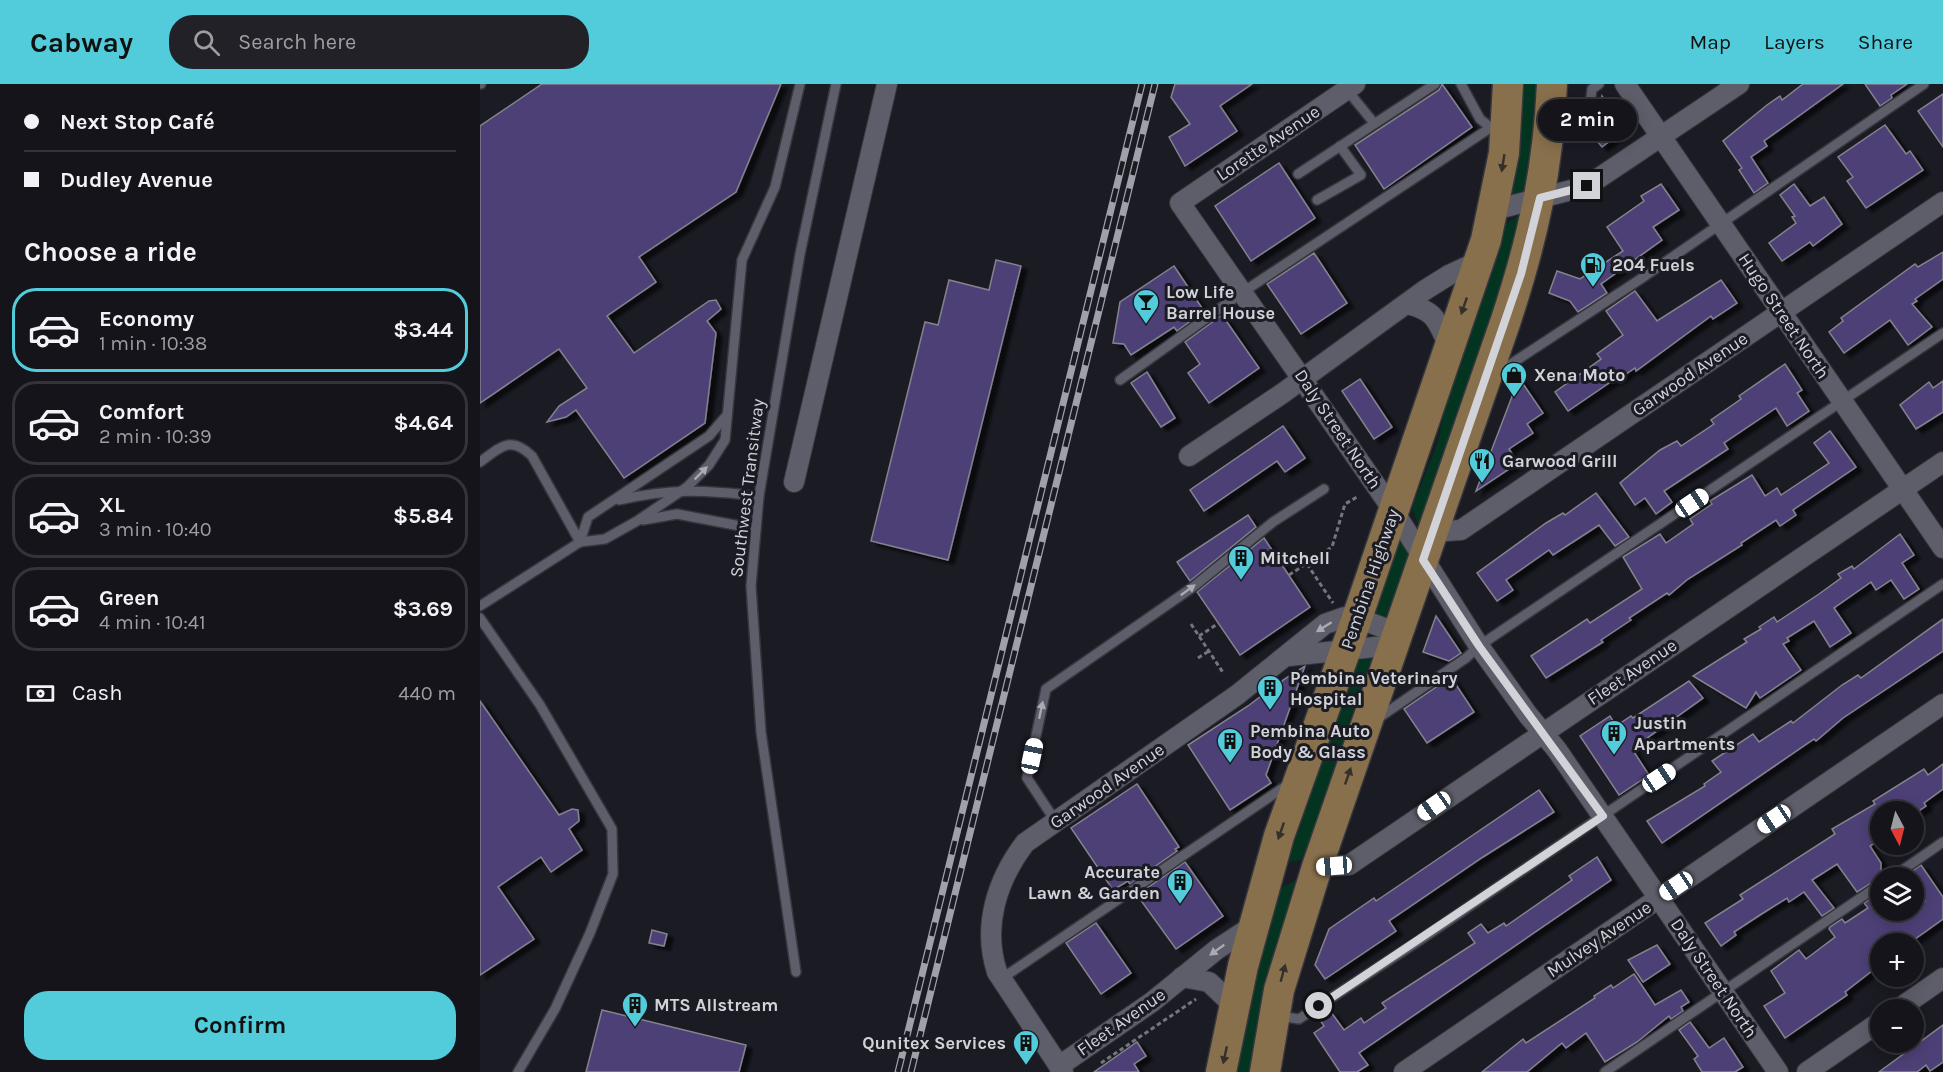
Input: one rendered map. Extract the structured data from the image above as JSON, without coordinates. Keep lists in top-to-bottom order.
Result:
{
  "streets": {
    "main road": ["Pembina Highway"],
    "street": [
      "Lorette Avenue",
      "Hugo Street North",
      "Garwood Avenue",
      "Daly Street North",
      "Fleet Avenue",
      "Mulvey Avenue"
    ],
    "lane": ["Southwest Transitway"]
  },
  "crossings": [
    ["Lorette Avenue", "Daly Street North"],
    ["Hugo Street North", "Garwood Avenue"],
    ["Hugo Street North", "Fleet Avenue"],
    ["Garwood Avenue", "Pembina Highway"],
    ["Garwood Avenue", "Fleet Avenue"],
    ["Daly Street North", "Pembina Highway"],
    ["Daly Street North", "Fleet Avenue"],
    ["Daly Street North", "Mulvey Avenue"],
    ["Pembina Highway", "Fleet Avenue"]
  ],
  "places": {
    "fuel station": ["204 Fuels"],
    "bar": ["Low Life Barrel House"],
    "shop": ["Xena Moto"],
    "restaurant": ["Garwood Grill"],
    "building": [
      "Mitchell",
      "Pembina Veterinary Hospital",
      "Justin Apartments",
      "Pembina Auto Body & Glass",
      "Accurate Lawn & Garden",
      "MTS Allstream",
      "Qunitex Services"
    ]
  },
  "north": "bottom",
  "page": {
    "header": "Cabway",
    "search": "Search here",
    "nav": ["Map", "Layers", "Share"],
    "banner": ["Next Stop Café", "Dudley Avenue"],
    "bubble": "2 min",
    "heading": "Choose a ride",
    "list": [
      {
        "name": "Economy",
        "note": "1 min · 10:38",
        "value": "$3.44"
      },
      {
        "name": "Comfort",
        "note": "2 min · 10:39",
        "value": "$4.64"
      },
      {
        "name": "XL",
        "note": "3 min · 10:40",
        "value": "$5.84"
      },
      {
        "name": "Green",
        "note": "4 min · 10:41",
        "value": "$3.69"
      }
    ],
    "pay": ["Cash", "440 m"],
    "map_buttons": ["+", "−"],
    "buttons": "Confirm"
  }
}
